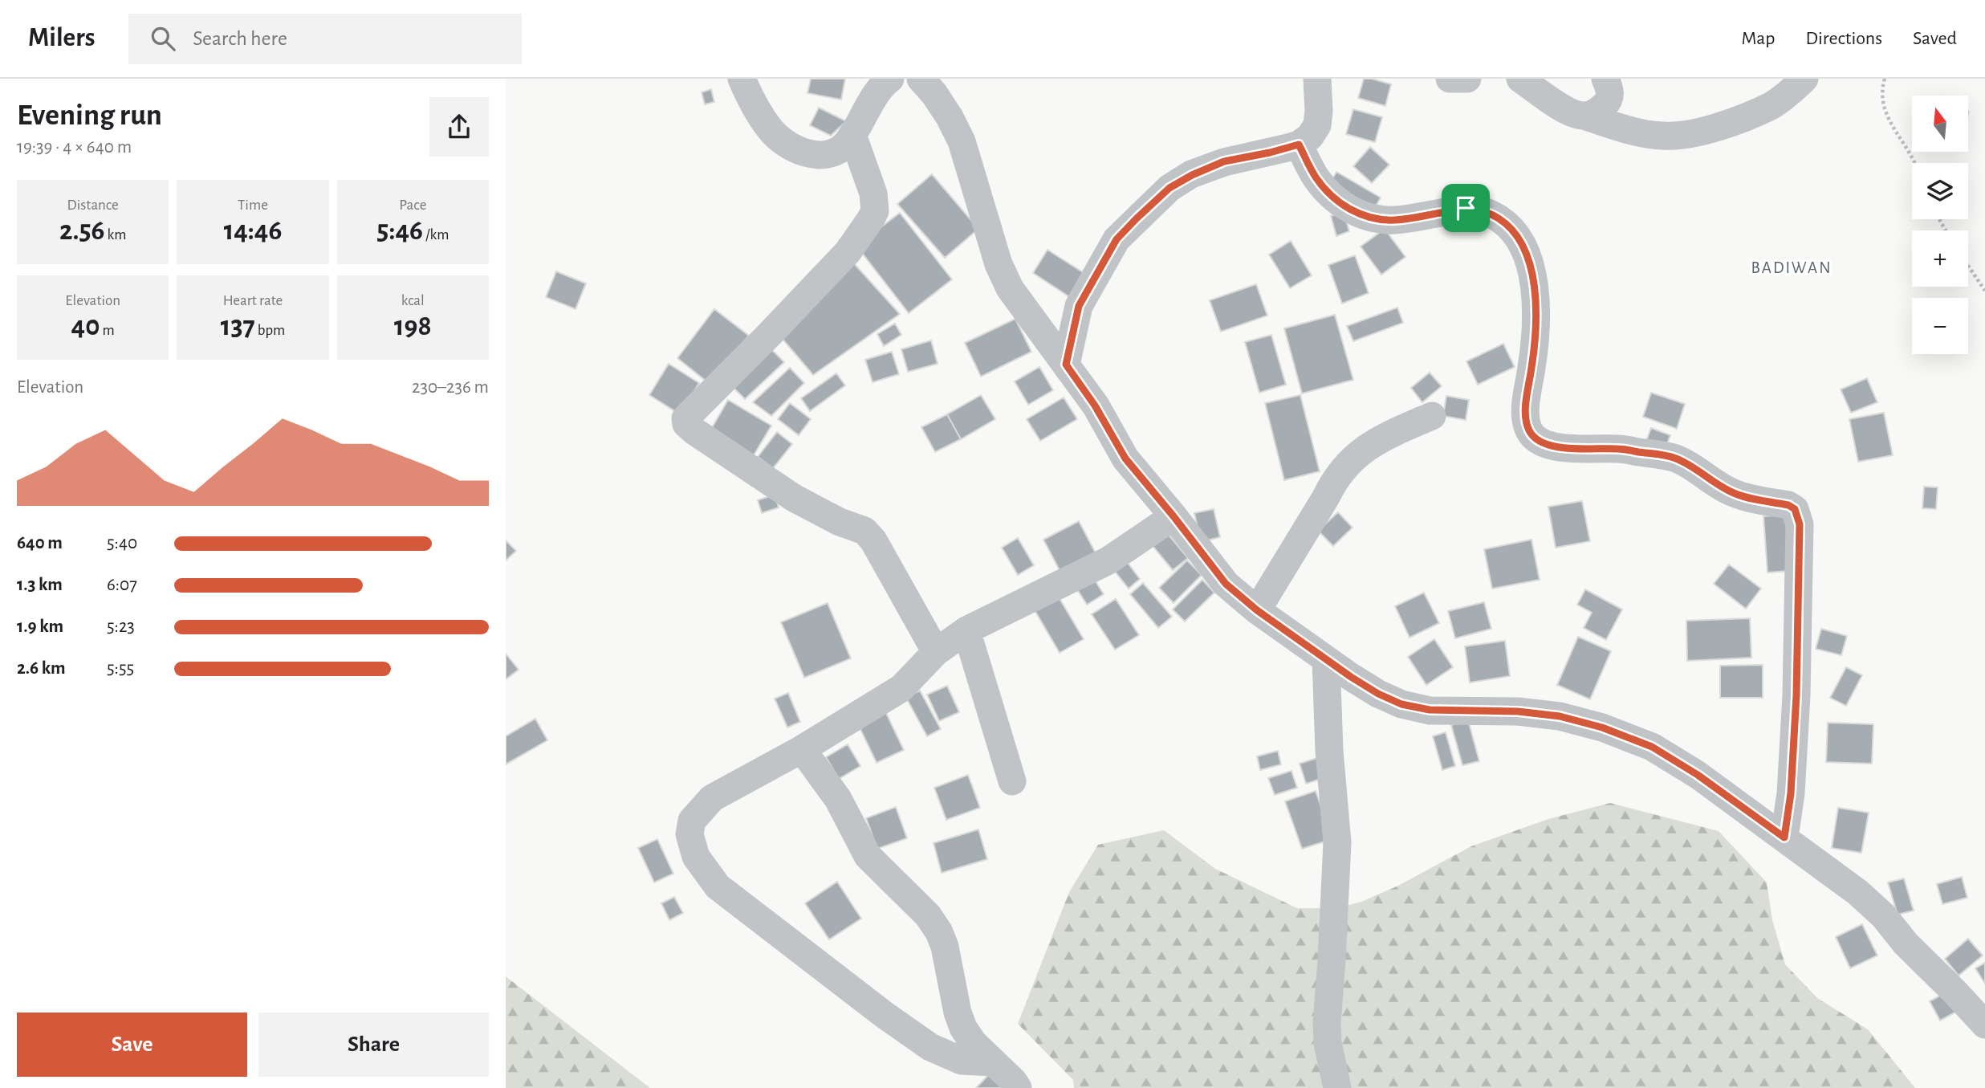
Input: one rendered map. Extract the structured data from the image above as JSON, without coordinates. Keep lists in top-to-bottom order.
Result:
{
  "districts": ["BADIWAN"],
  "north": "top",
  "page": {
    "header": "Milers",
    "search": "Search here",
    "nav": ["Map", "Directions", "Saved"],
    "heading": ["Evening run", "19:39 · 4 × 640 m"],
    "map_buttons": ["+", "−"],
    "stats": [
      ["Distance", "2.56 km"],
      ["Time", "14:46"],
      ["Pace", "5:46 /km"],
      ["Elevation", "40 m"],
      ["Heart rate", "137 bpm"],
      ["kcal", "198"]
    ],
    "chart": ["Elevation", "230–236 m"],
    "list": [
      {
        "name": "640 m",
        "note": "5:40"
      },
      {
        "name": "1.3 km",
        "note": "6:07"
      },
      {
        "name": "1.9 km",
        "note": "5:23"
      },
      {
        "name": "2.6 km",
        "note": "5:55"
      }
    ],
    "buttons": ["Save", "Share"]
  }
}
